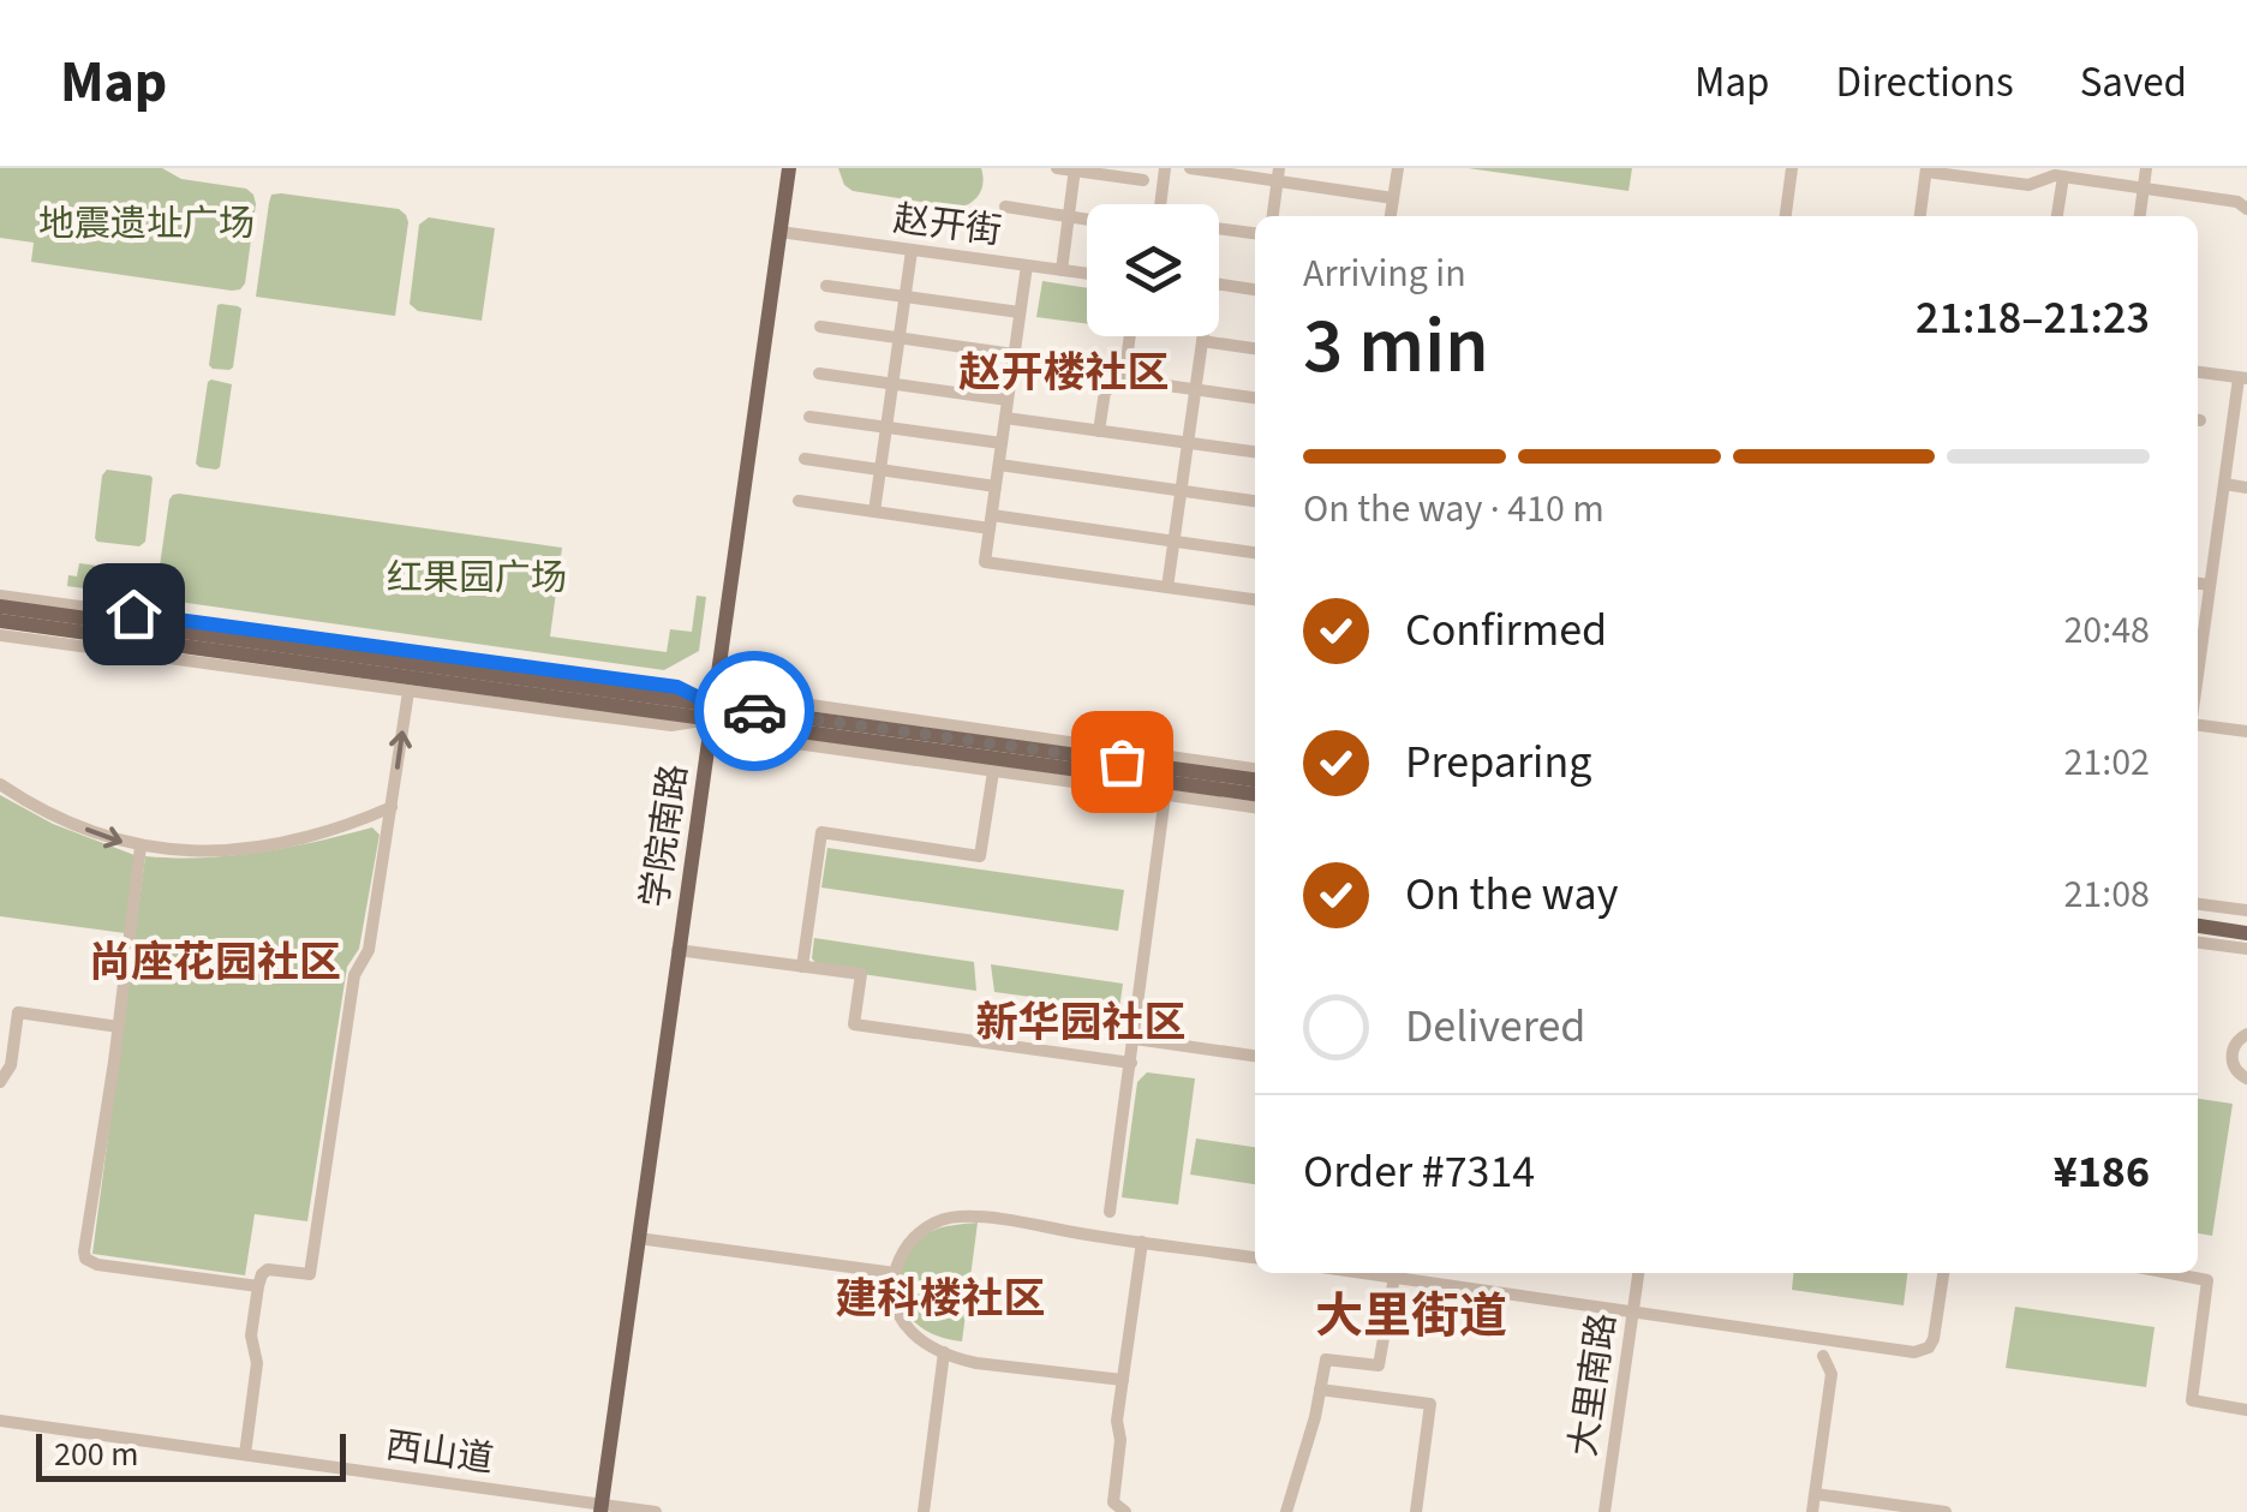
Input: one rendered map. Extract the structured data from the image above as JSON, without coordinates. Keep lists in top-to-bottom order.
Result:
{
  "streets": {
    "main road": ["学院南路"],
    "street": ["赵开街", "大里南路", "西山道"]
  },
  "crossings": [
    ["赵开街", "学院南路"],
    ["学院南路", "西山道"]
  ],
  "districts": [
    "赵开楼社区",
    "尚座花园社区",
    "新华园社区",
    "建科楼社区",
    "大里街道"
  ],
  "parks": ["地震遗址广场", "红果园广场"],
  "scale_bar": "200 m",
  "page": {
    "header": "Map",
    "nav": ["Map", "Directions", "Saved"],
    "heading": ["3 min", "Arriving in", "21:18–21:23"],
    "panel": ["Order #7314", "¥186"],
    "bar": "On the way · 410 m",
    "list": [
      ["Confirmed", "20:48"],
      ["Preparing", "21:02"],
      ["On the way", "21:08"],
      "Delivered"
    ],
    "scale": "200 m"
  }
}
